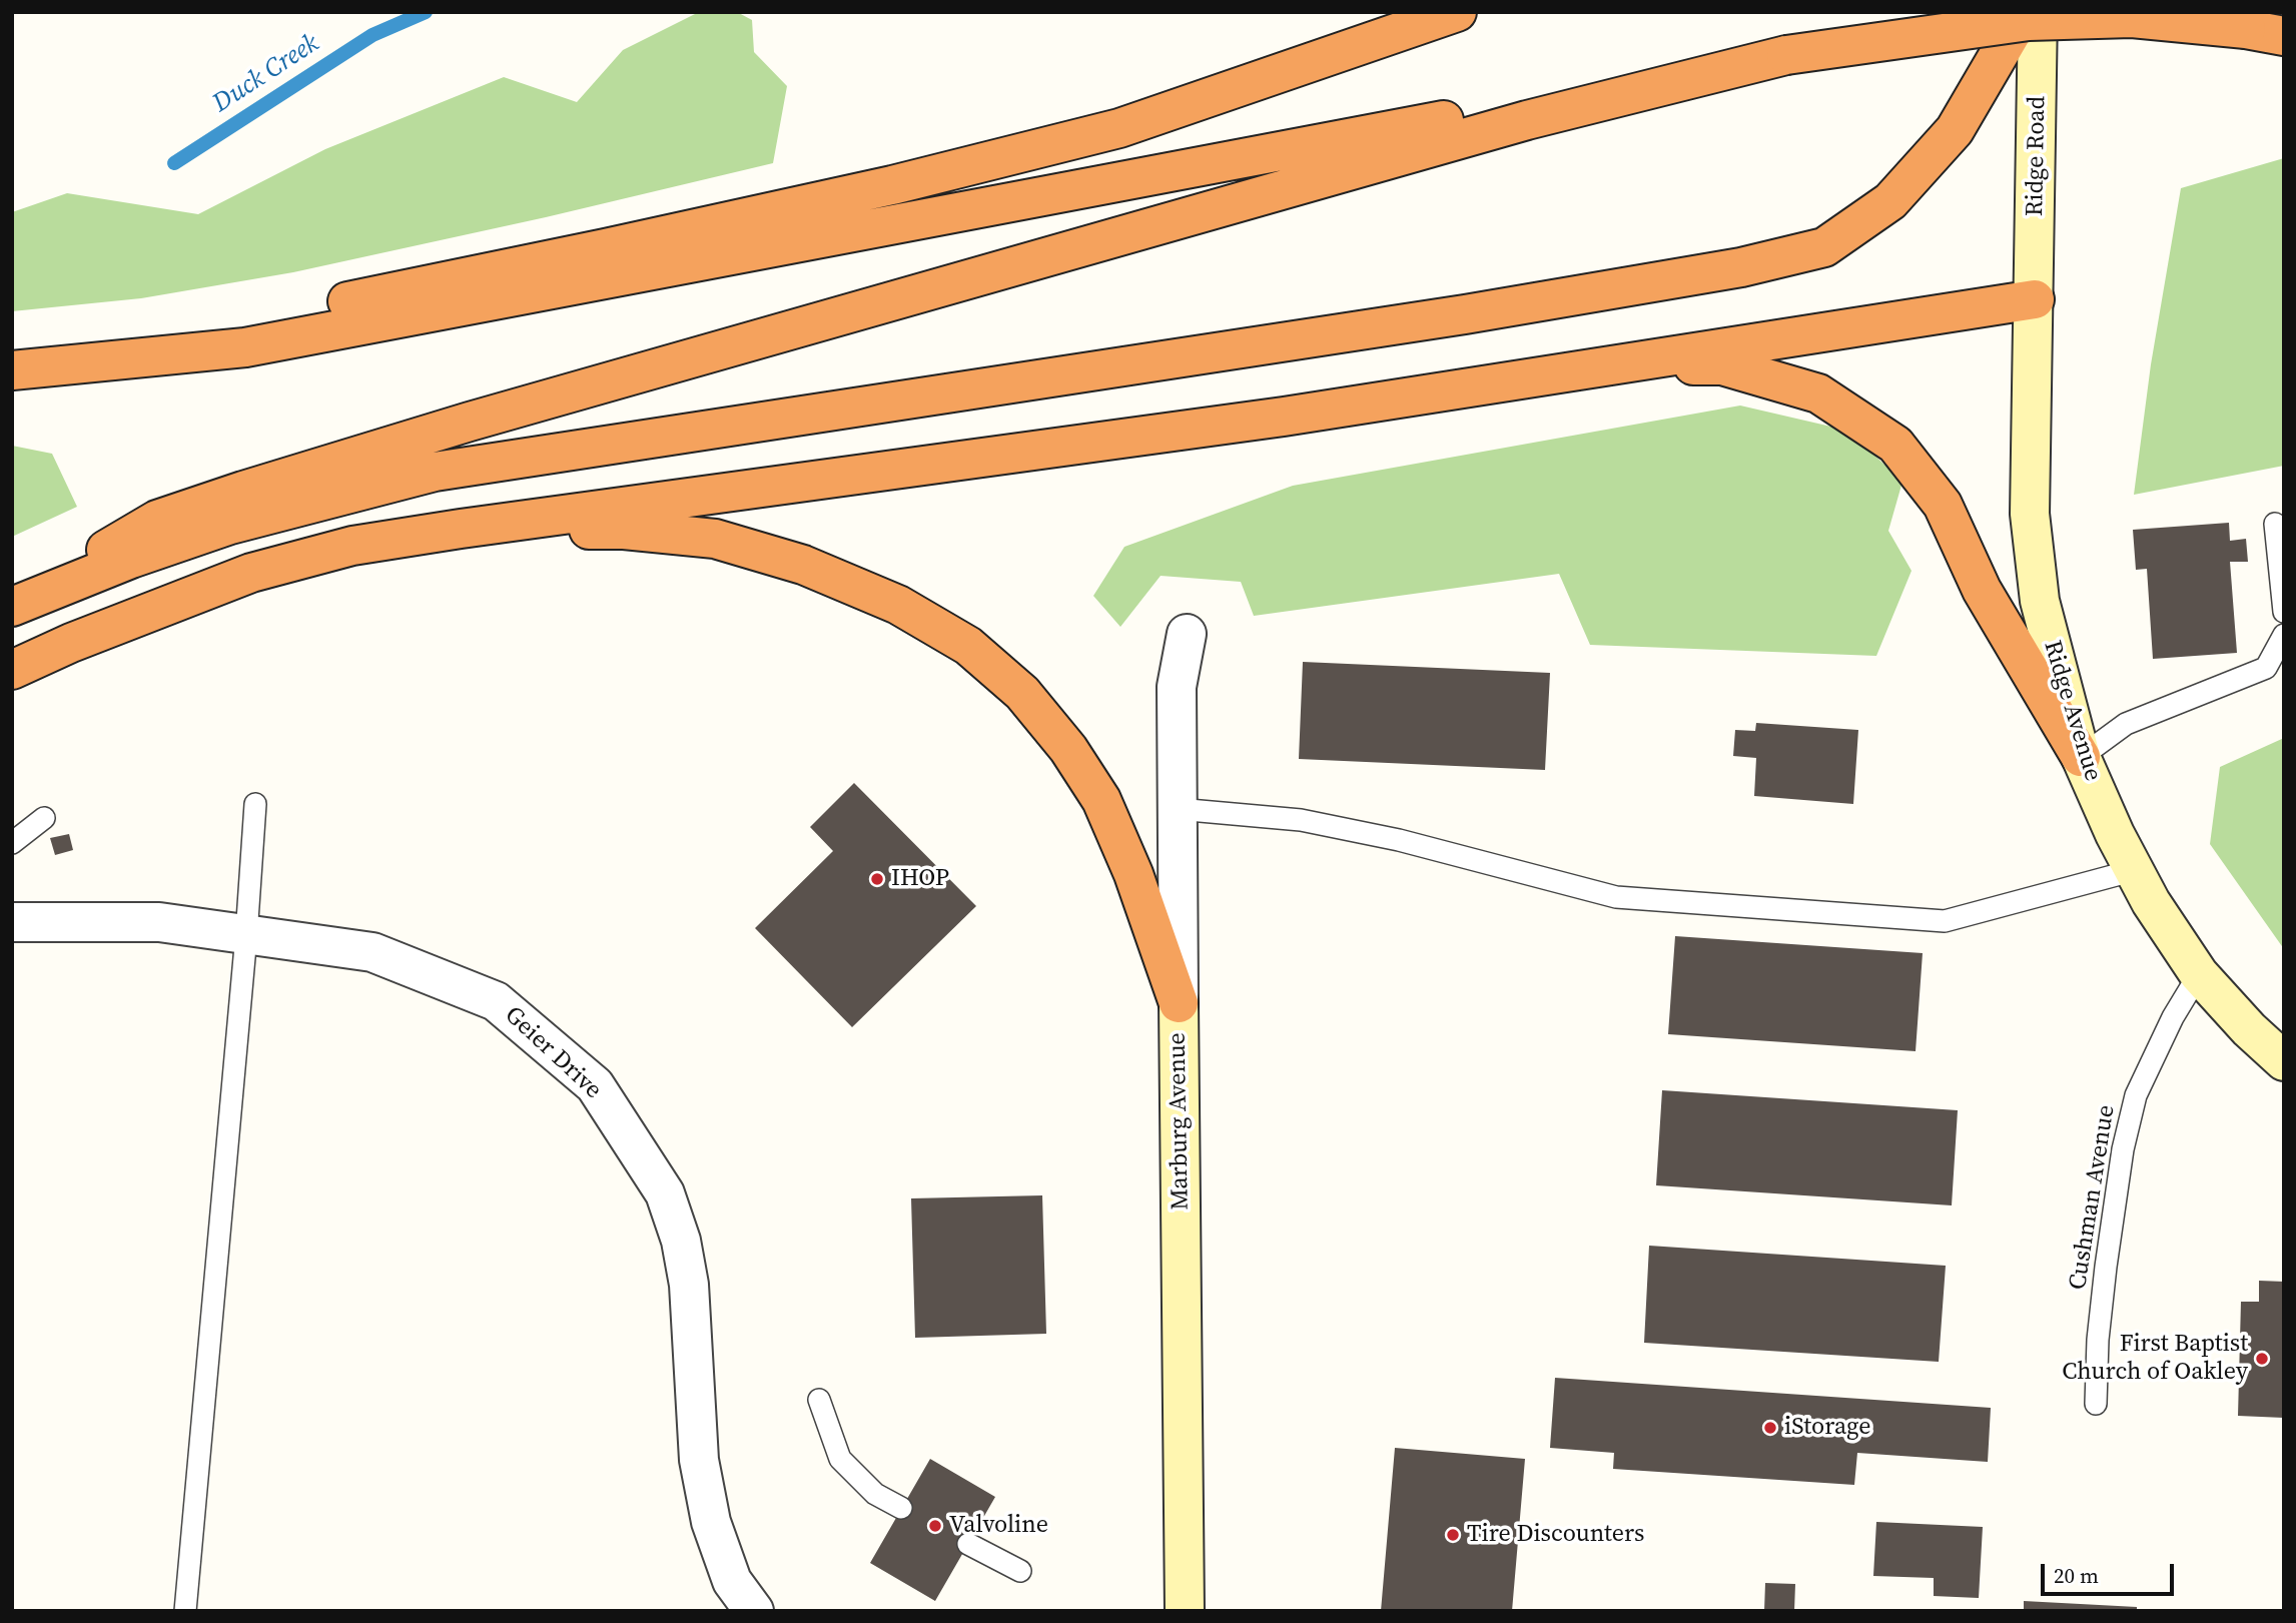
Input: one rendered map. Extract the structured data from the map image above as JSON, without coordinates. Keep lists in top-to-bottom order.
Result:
{
  "streets": {
    "main road": ["Ridge Road", "Ridge Avenue", "Marburg Avenue"],
    "street": ["Geier Drive"],
    "lane": ["Cushman Avenue"]
  },
  "crossings": [
    ["Ridge Road", "Ridge Avenue"],
    ["Ridge Avenue", "Cushman Avenue"]
  ],
  "water": ["Duck Creek"],
  "places": [
    "IHOP",
    "First Baptist Church of Oakley",
    "iStorage",
    "Valvoline",
    "Tire Discounters"
  ],
  "scale_bar": "20 m"
}
